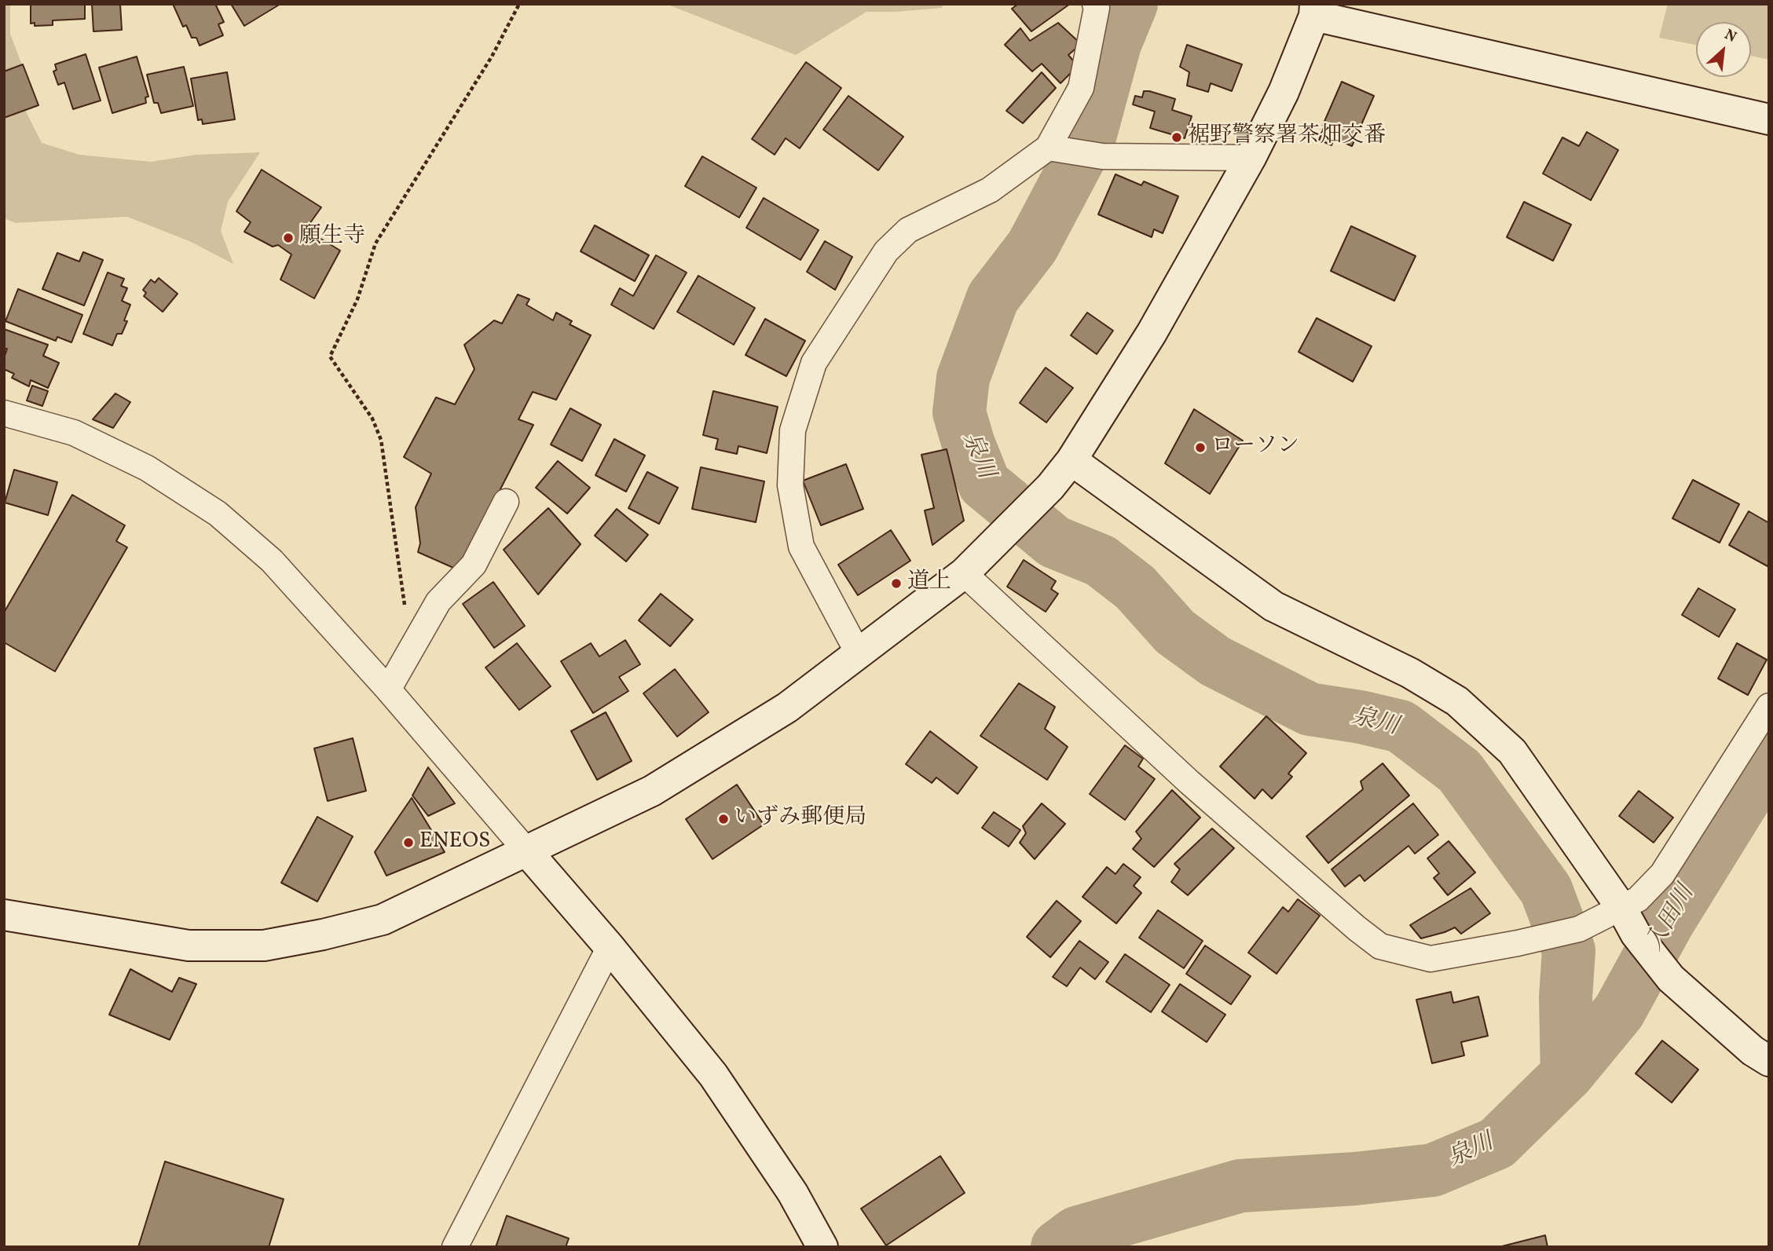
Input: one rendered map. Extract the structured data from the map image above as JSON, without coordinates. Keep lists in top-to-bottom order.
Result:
{
  "water": ["泉川", "入田川"],
  "places": [
    "裾野警察署茶畑交番",
    "願生寺",
    "ローソン",
    "道上",
    "いずみ郵便局",
    "ENEOS"
  ],
  "north": "top right"
}
